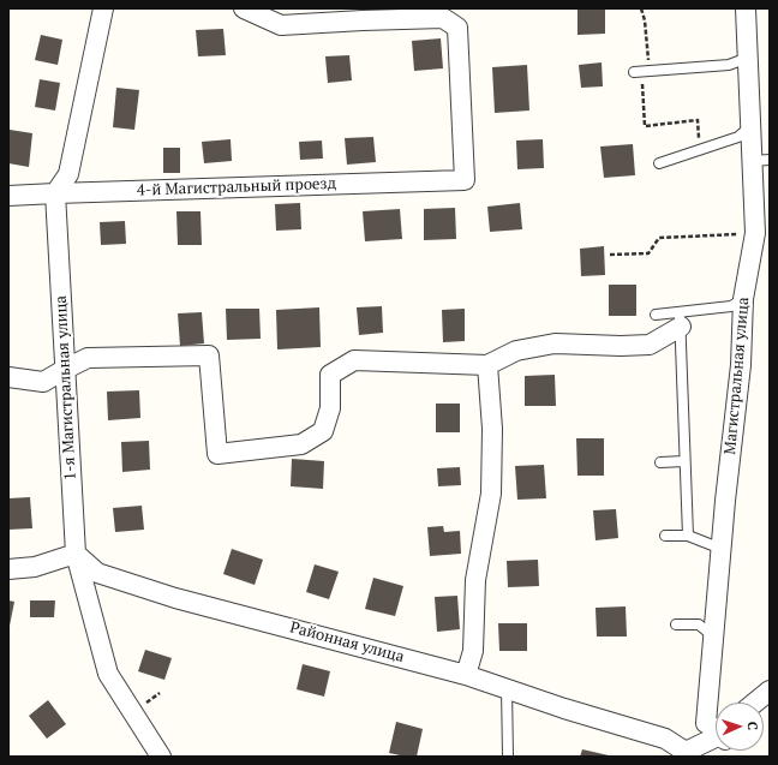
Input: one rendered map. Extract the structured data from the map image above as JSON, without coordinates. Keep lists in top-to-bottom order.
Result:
{
  "streets": {
    "street": [
      "4-й Магистральный проезд",
      "Магистральная улица",
      "1-я Магистральная улица",
      "Районная улица"
    ]
  },
  "crossings": [
    ["4-й Магистральный проезд", "1-я Магистральная улица"],
    ["1-я Магистральная улица", "Районная улица"]
  ],
  "north": "right"
}
